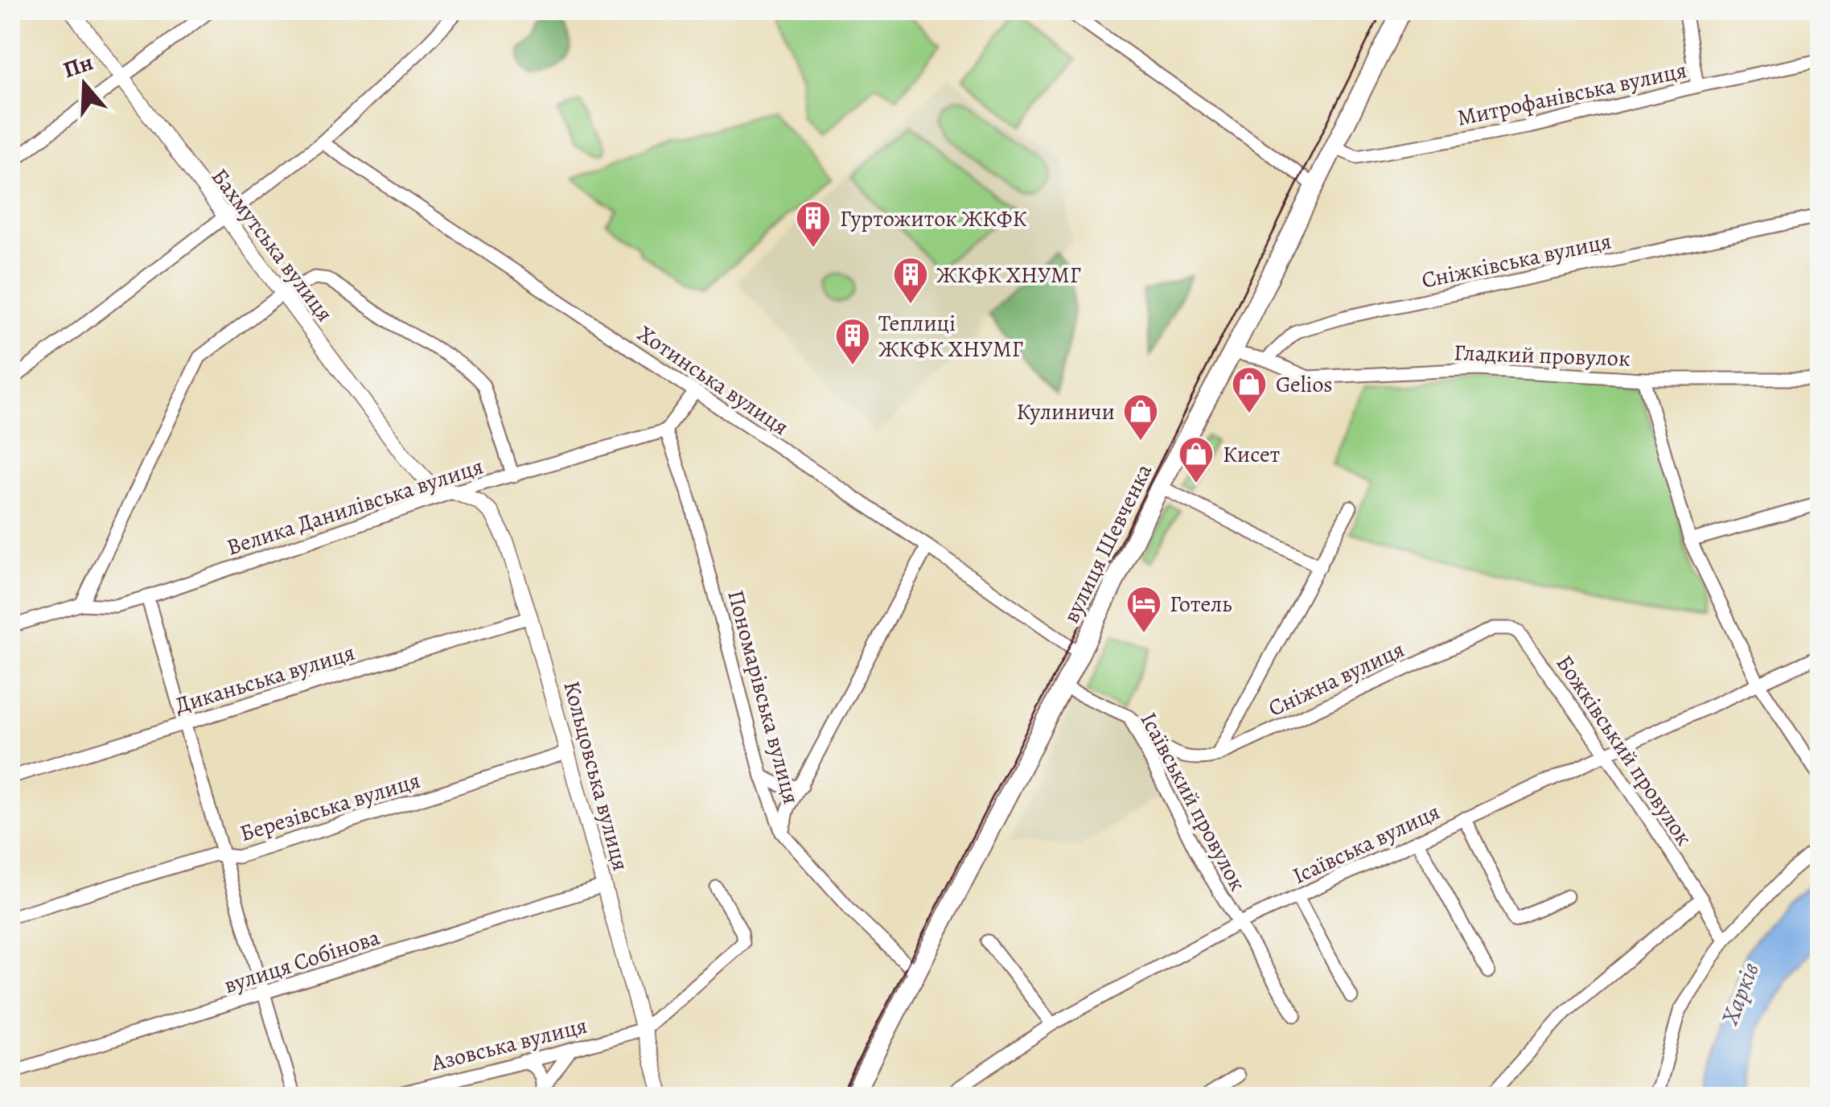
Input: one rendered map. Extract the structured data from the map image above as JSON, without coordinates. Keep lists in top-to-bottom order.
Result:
{
  "streets": {
    "main road": ["вулиця Шевченка"],
    "street": [
      "Митрофанівська вулиця",
      "Бахмутська вулиця",
      "Сніжківська вулиця",
      "Гладкий провулок",
      "Хотинська вулиця",
      "Велика Данилівська вулиця",
      "Диканьська вулиця",
      "Сніжна вулиця",
      "Пономарівська вулиця",
      "Божківський провулок",
      "Кольцовська вулиця",
      "Ісаївський провулок",
      "Березівська вулиця",
      "Ісаївська вулиця",
      "вулиця Собінова",
      "Азовська вулиця"
    ]
  },
  "crossings": [
    ["Митрофанівська вулиця", "вулиця Шевченка"],
    ["Бахмутська вулиця", "Велика Данилівська вулиця"],
    ["Бахмутська вулиця", "Кольцовська вулиця"],
    ["Сніжківська вулиця", "Гладкий провулок"],
    ["Хотинська вулиця", "вулиця Шевченка"],
    ["Велика Данилівська вулиця", "Пономарівська вулиця"],
    ["Велика Данилівська вулиця", "Кольцовська вулиця"],
    ["вулиця Шевченка", "Пономарівська вулиця"],
    ["вулиця Шевченка", "Ісаївський провулок"],
    ["Диканьська вулиця", "Кольцовська вулиця"],
    ["Сніжна вулиця", "Божківський провулок"],
    ["Божківський провулок", "Ісаївська вулиця"],
    ["Кольцовська вулиця", "Березівська вулиця"],
    ["Кольцовська вулиця", "вулиця Собінова"],
    ["Кольцовська вулиця", "Азовська вулиця"],
    ["Ісаївський провулок", "Ісаївська вулиця"]
  ],
  "water": ["Харків"],
  "places": {
    "building": ["Гуртожиток ЖКФК", "ЖКФК ХНУМГ", "Теплиці ЖКФК ХНУМГ"],
    "shop": ["Gelios", "Кулиничи", "Кисет"],
    "hotel": ["Готель"]
  },
  "north": "top"
}
